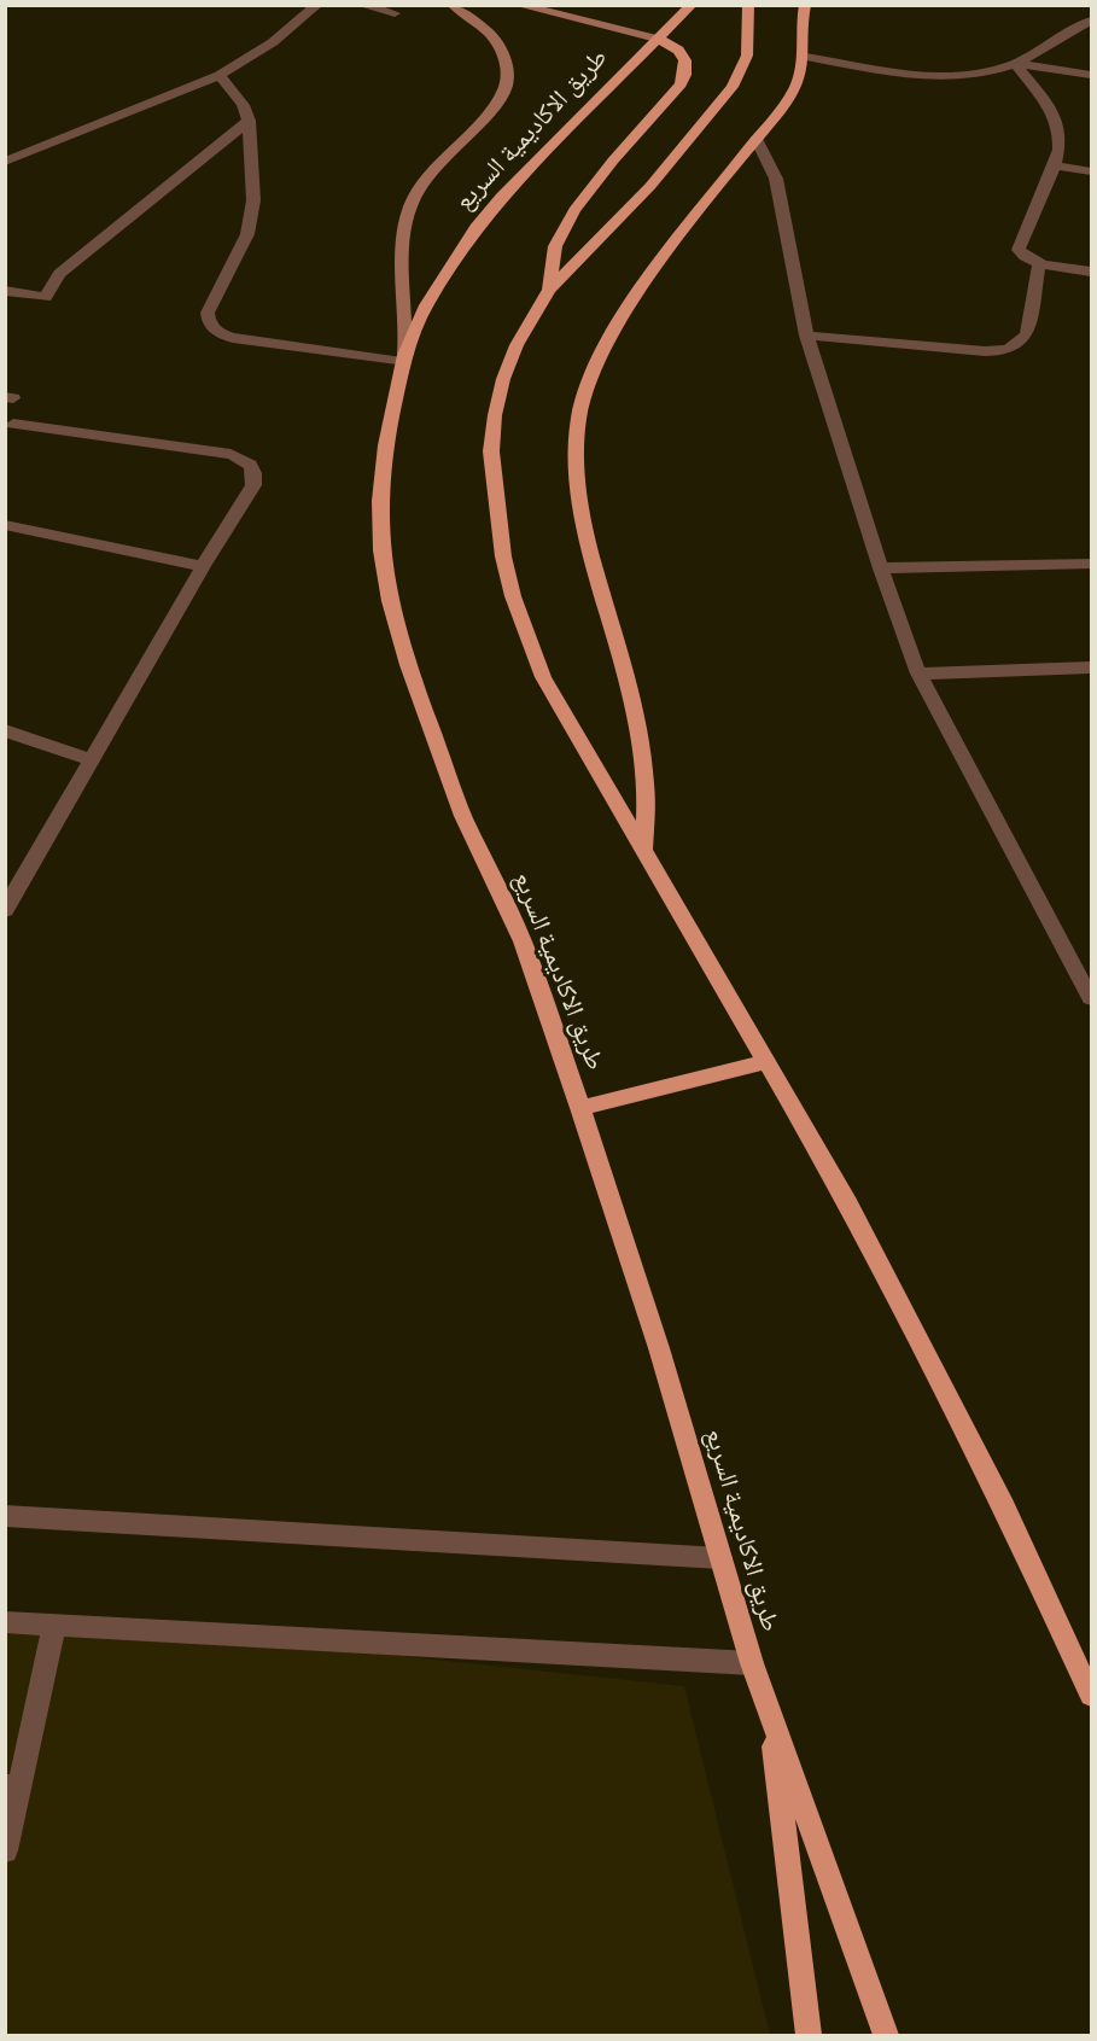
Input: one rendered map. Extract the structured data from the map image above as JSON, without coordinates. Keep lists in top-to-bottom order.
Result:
{
  "streets": {
    "highway": ["طريق الاكاديمية السريع"]
  }
}
